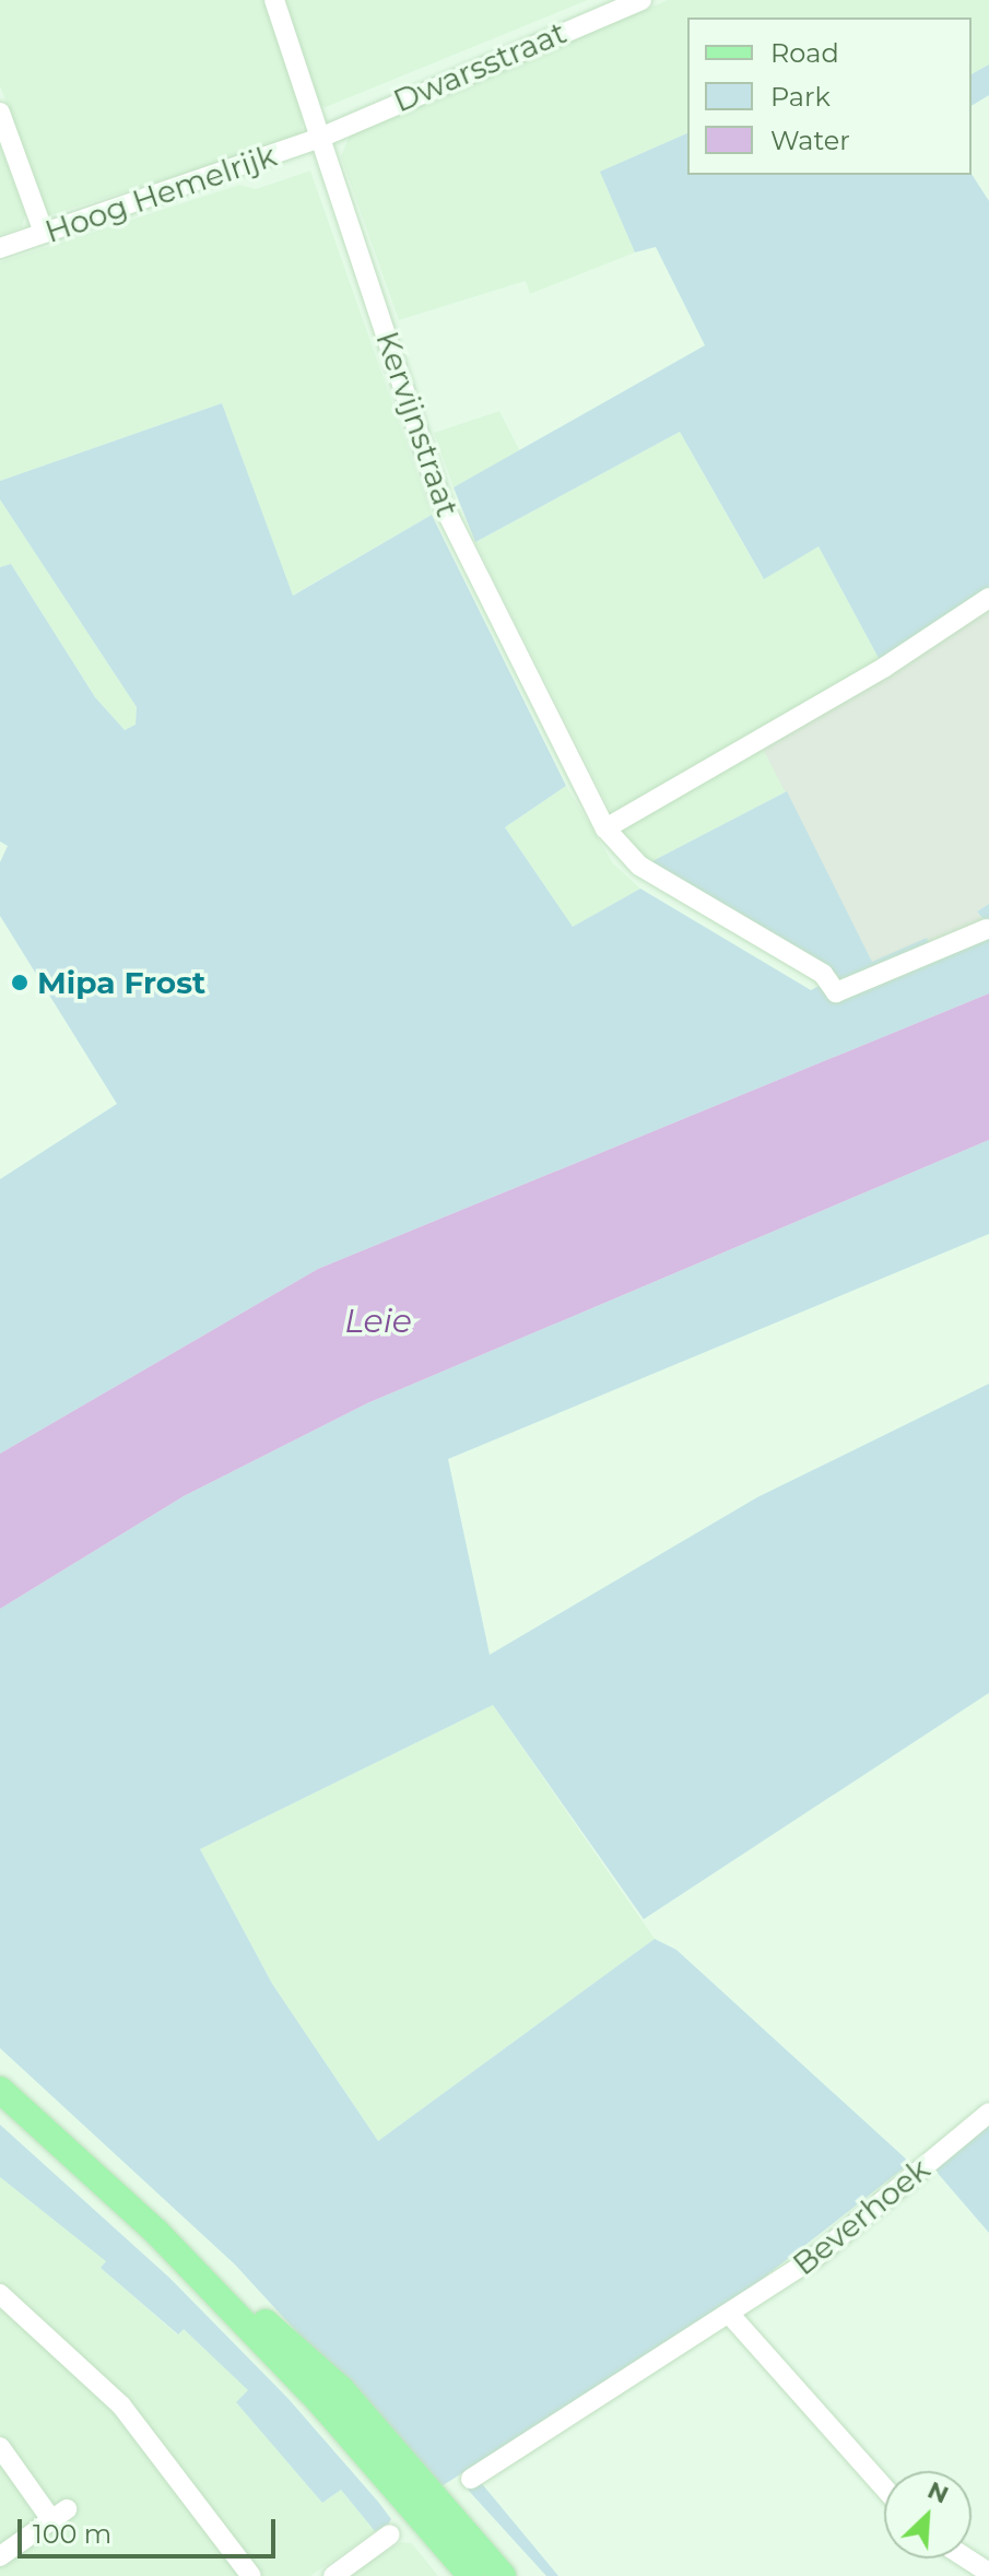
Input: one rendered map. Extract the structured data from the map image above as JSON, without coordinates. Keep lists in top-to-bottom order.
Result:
{
  "streets": {
    "street": [
      "Dwarsstraat",
      "Hoog Hemelrijk",
      "Kervijnstraat",
      "Beverhoek"
    ]
  },
  "crossings": [
    ["Dwarsstraat", "Hoog Hemelrijk"],
    ["Dwarsstraat", "Kervijnstraat"],
    ["Hoog Hemelrijk", "Kervijnstraat"]
  ],
  "water": ["Leie"],
  "places": ["Mipa Frost"],
  "legend": ["Road", "Park", "Water"],
  "scale_bar": "100 m",
  "north": "top right"
}
